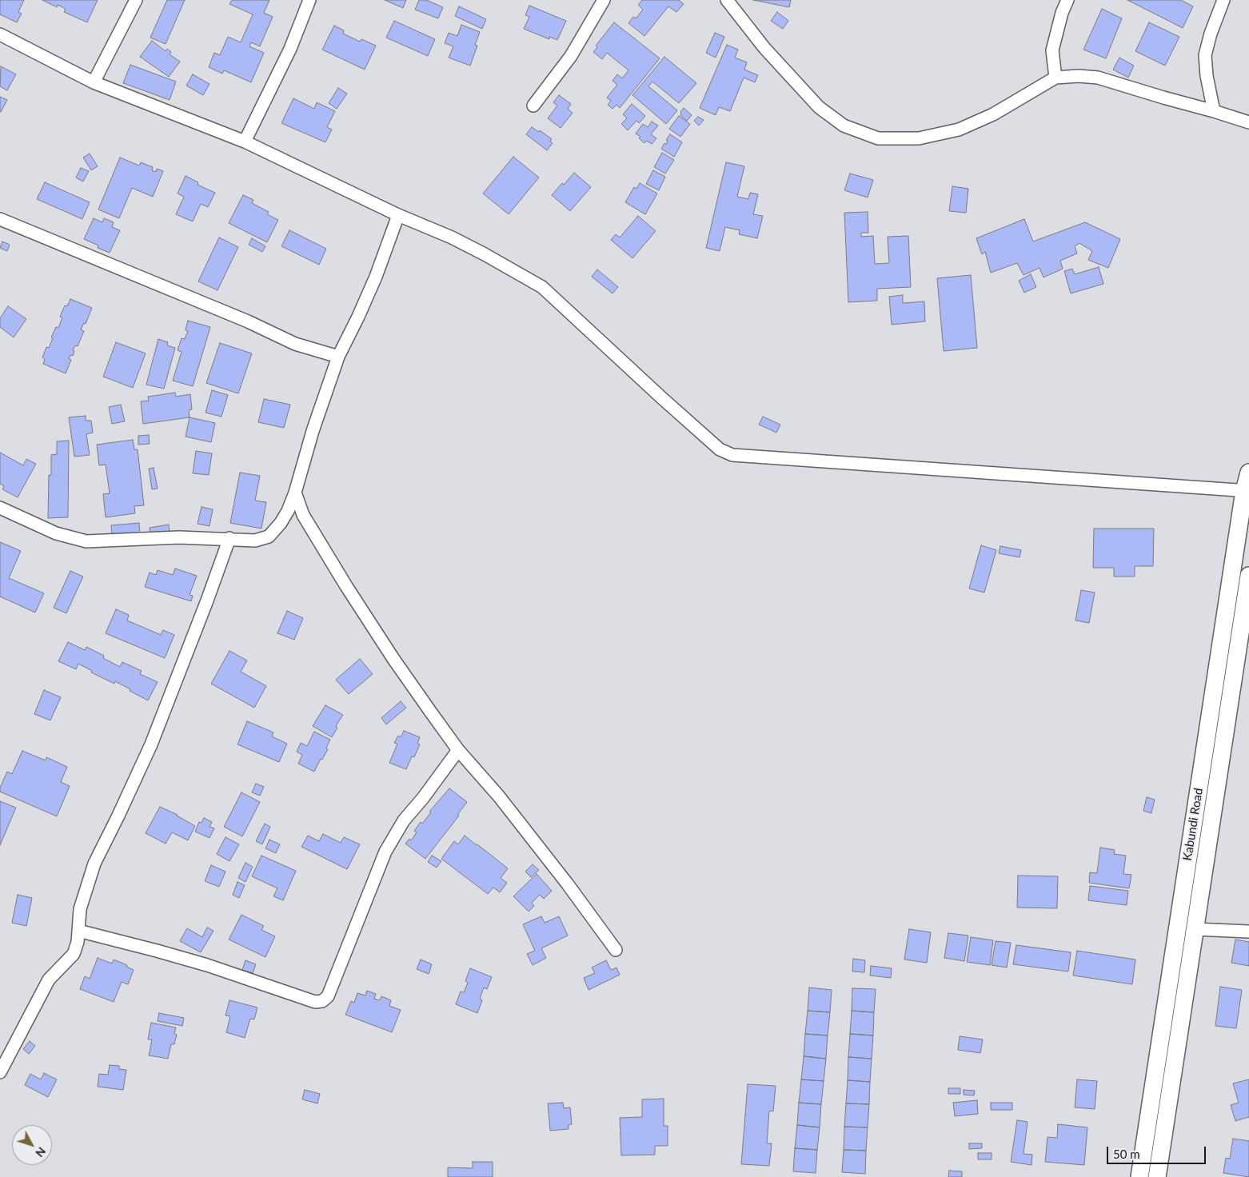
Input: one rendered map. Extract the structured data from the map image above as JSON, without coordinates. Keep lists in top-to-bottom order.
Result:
{
  "streets": {
    "street": ["Kabundi Road"]
  },
  "scale_bar": "50 m",
  "north": "bottom right"
}
